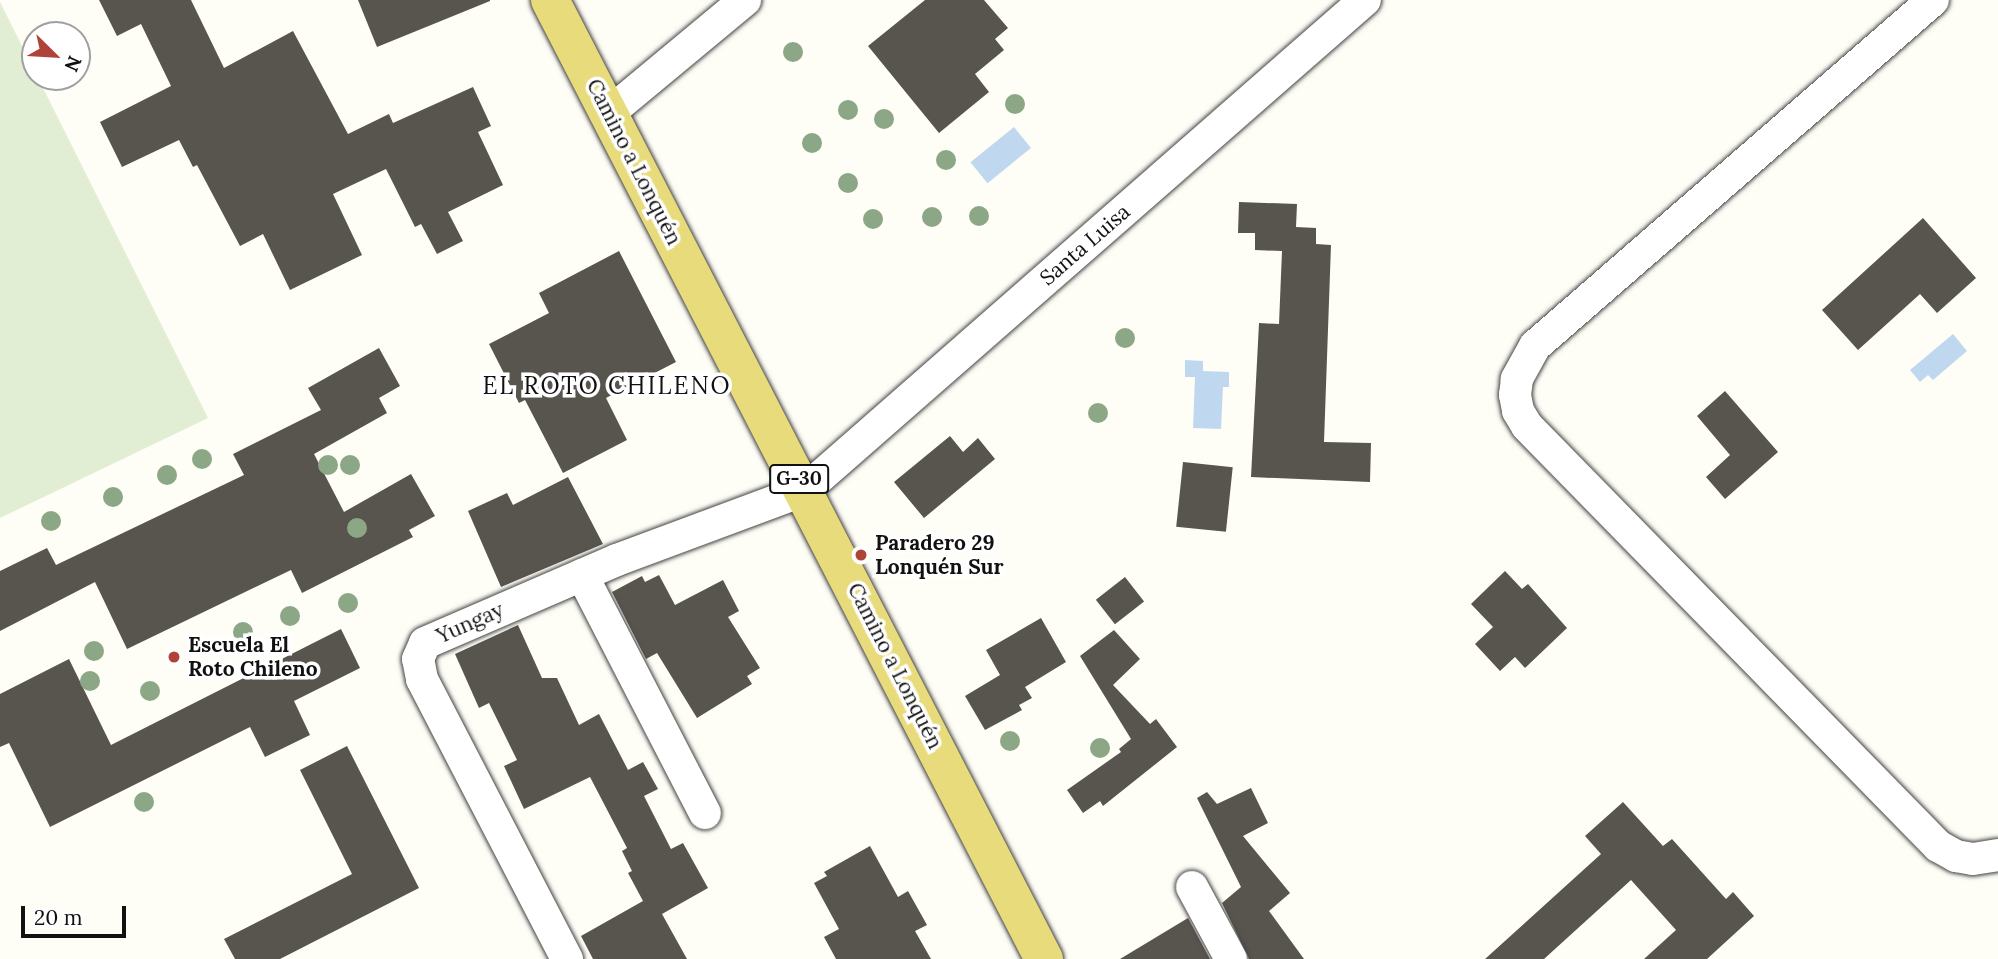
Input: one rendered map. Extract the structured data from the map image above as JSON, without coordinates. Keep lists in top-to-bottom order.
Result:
{
  "streets": {
    "main road": ["Camino a Lonquén", "G-30"],
    "street": ["Santa Luisa", "Yungay"]
  },
  "crossings": [
    ["Camino a Lonquén", "Santa Luisa"],
    ["Camino a Lonquén", "Yungay"],
    ["Santa Luisa", "Yungay"]
  ],
  "districts": ["EL ROTO CHILENO"],
  "places": ["Paradero 29 Lonquén Sur", "Escuela El Roto Chileno"],
  "scale_bar": "20 m",
  "north": "bottom right"
}
